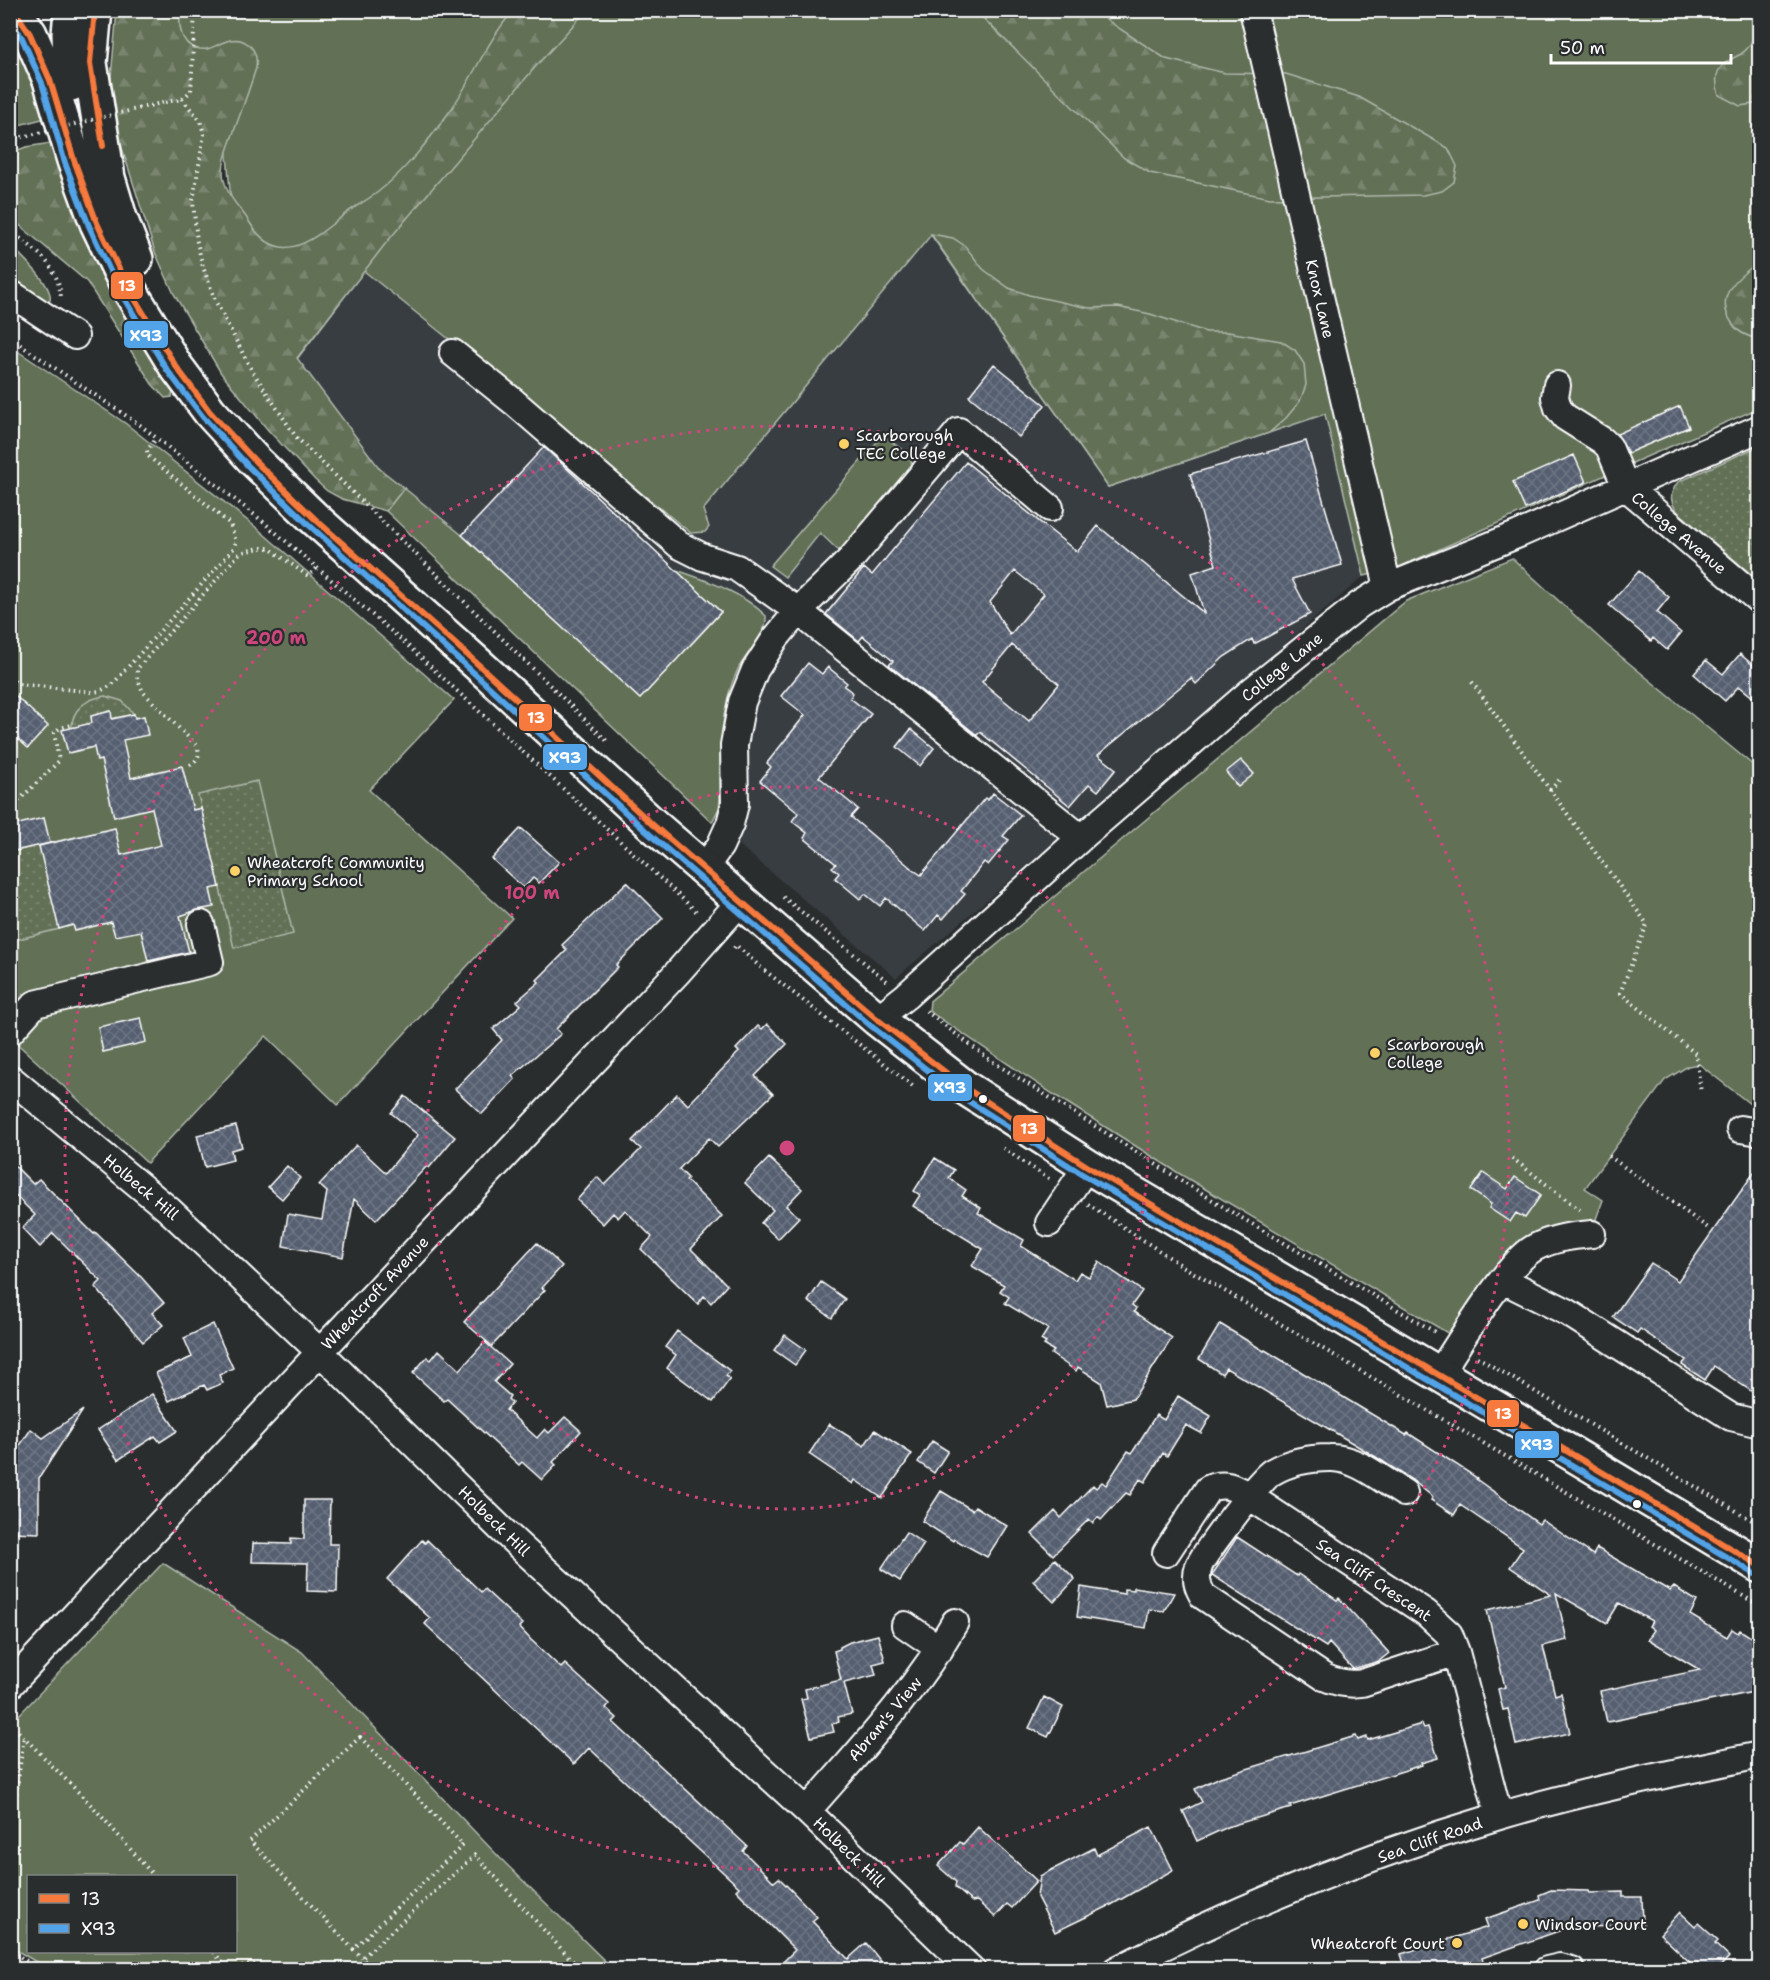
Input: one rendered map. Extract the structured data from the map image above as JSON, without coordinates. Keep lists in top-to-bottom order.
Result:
{
  "streets": {
    "street": [
      "Knox Lane",
      "College Avenue",
      "College Lane",
      "Holbeck Hill",
      "Wheatcroft Avenue",
      "Sea Cliff Crescent",
      "Abram's View",
      "Sea Cliff Road"
    ]
  },
  "crossings": [
    ["Knox Lane", "College Lane"],
    ["College Avenue", "College Lane"],
    ["Holbeck Hill", "Wheatcroft Avenue"],
    ["Holbeck Hill", "Abram's View"],
    ["Sea Cliff Crescent", "Sea Cliff Road"]
  ],
  "places": [
    "Scarborough TEC College",
    "Wheatcroft Community Primary School",
    "Scarborough College",
    "Windsor Court",
    "Wheatcroft Court"
  ],
  "lines": ["transit line 13", "transit line X93"],
  "legend": ["13", "X93"],
  "scale_bar": "50 m",
  "rings": ["200 m", "100 m"]
}
